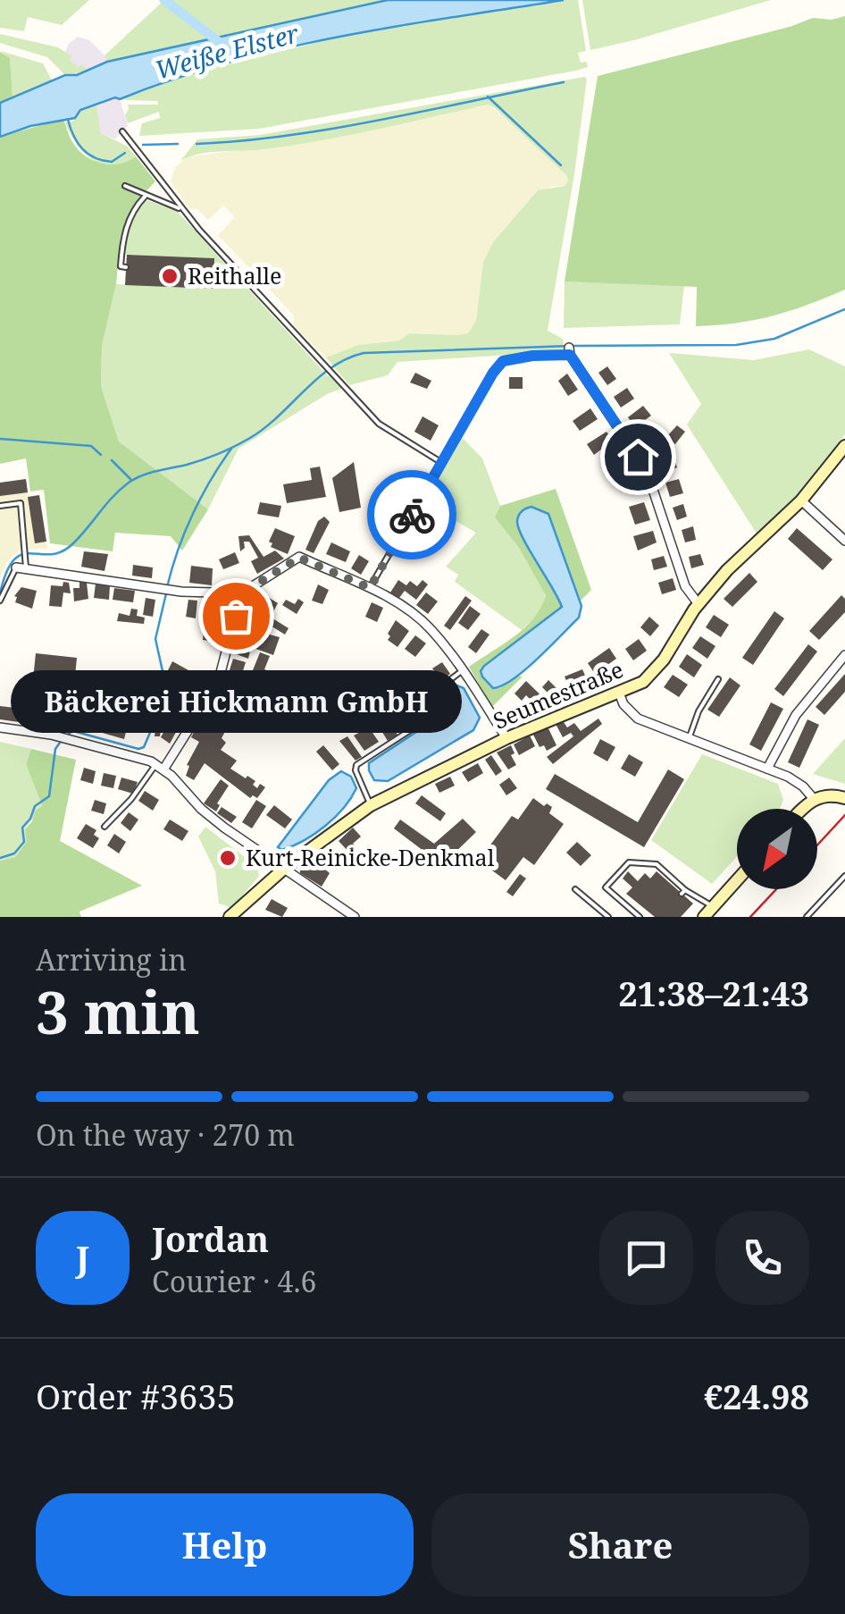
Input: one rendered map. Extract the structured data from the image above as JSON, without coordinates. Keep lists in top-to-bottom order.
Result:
{
  "streets": {
    "street": ["Seumestraße"]
  },
  "water": ["Weiße Elster"],
  "places": ["Reithalle", "Bäckerei Hickmann GmbH", "Kurt-Reinicke-Denkmal"],
  "north": "bottom left",
  "page": {
    "bubble": "Bäckerei Hickmann GmbH",
    "heading": ["3 min", "Arriving in", "21:38–21:43"],
    "panel": [
      "Jordan",
      "Courier · 4.6",
      "Order #3635",
      "€24.98"
    ],
    "bar": "On the way · 270 m",
    "round": "J",
    "buttons": ["Help", "Share"]
  }
}
